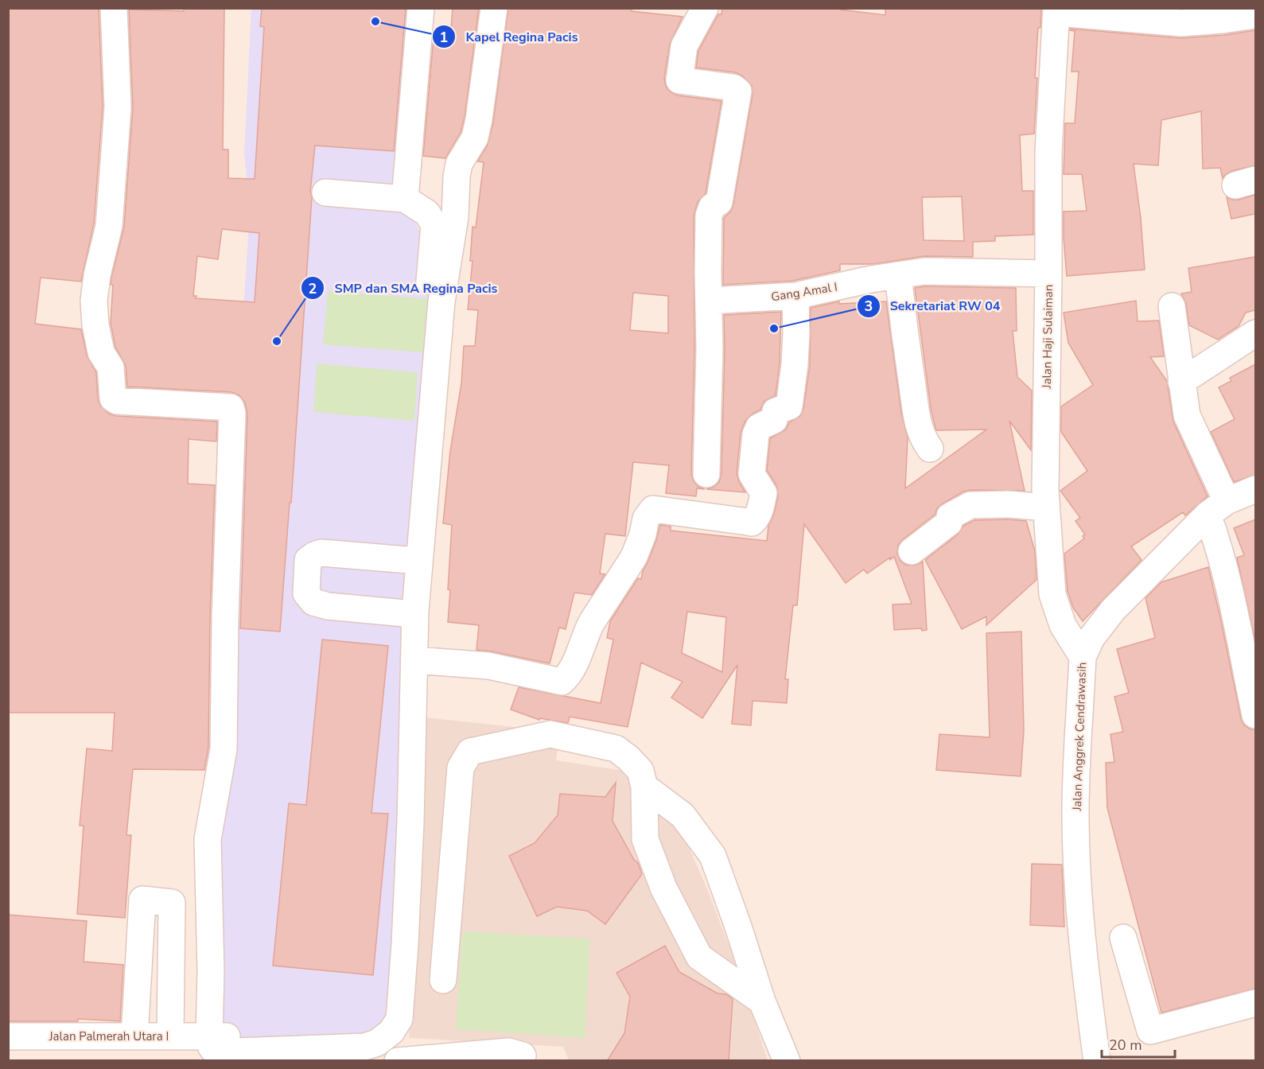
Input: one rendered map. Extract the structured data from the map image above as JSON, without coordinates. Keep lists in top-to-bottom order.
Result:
{
  "streets": {
    "street": [
      "Gang Amal I",
      "Jalan Haji Sulaiman",
      "Jalan Anggrek Cendrawasih",
      "Jalan Palmerah Utara I"
    ]
  },
  "crossings": [
    ["Gang Amal I", "Jalan Haji Sulaiman"],
    ["Jalan Haji Sulaiman", "Jalan Anggrek Cendrawasih"]
  ],
  "places": ["Kapel Regina Pacis", "Sekretariat RW 04", "SMP dan SMA Regina Pacis"],
  "scale_bar": "20 m"
}
